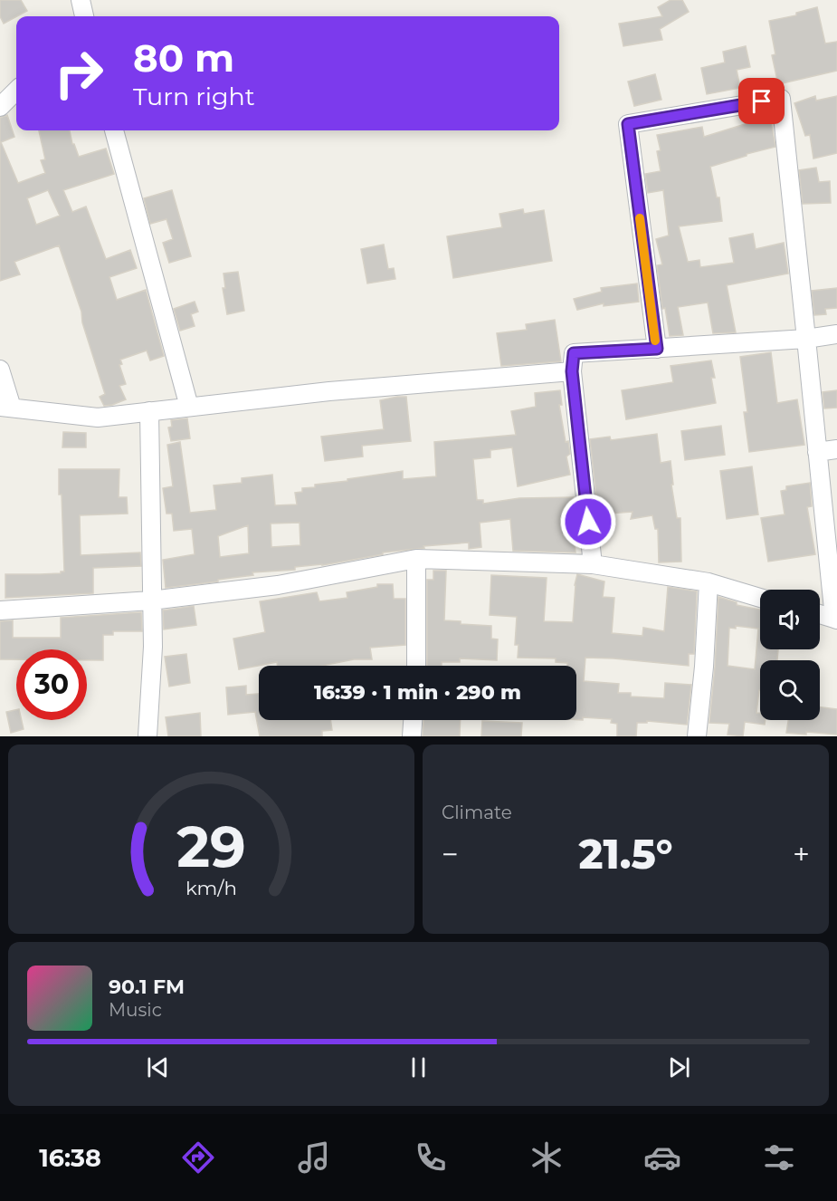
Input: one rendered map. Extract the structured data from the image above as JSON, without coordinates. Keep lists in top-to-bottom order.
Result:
{
  "page": {
    "turn": ["80 m", "Turn right"],
    "limit": "30",
    "trip": "16:39 · 1 min · 290 m",
    "tile": "Climate",
    "heat": ["−", "21.5°", "+"],
    "song": ["90.1 FM", "Music"],
    "tabs": "16:38",
    "gauge": ["29", "km/h"]
  }
}
